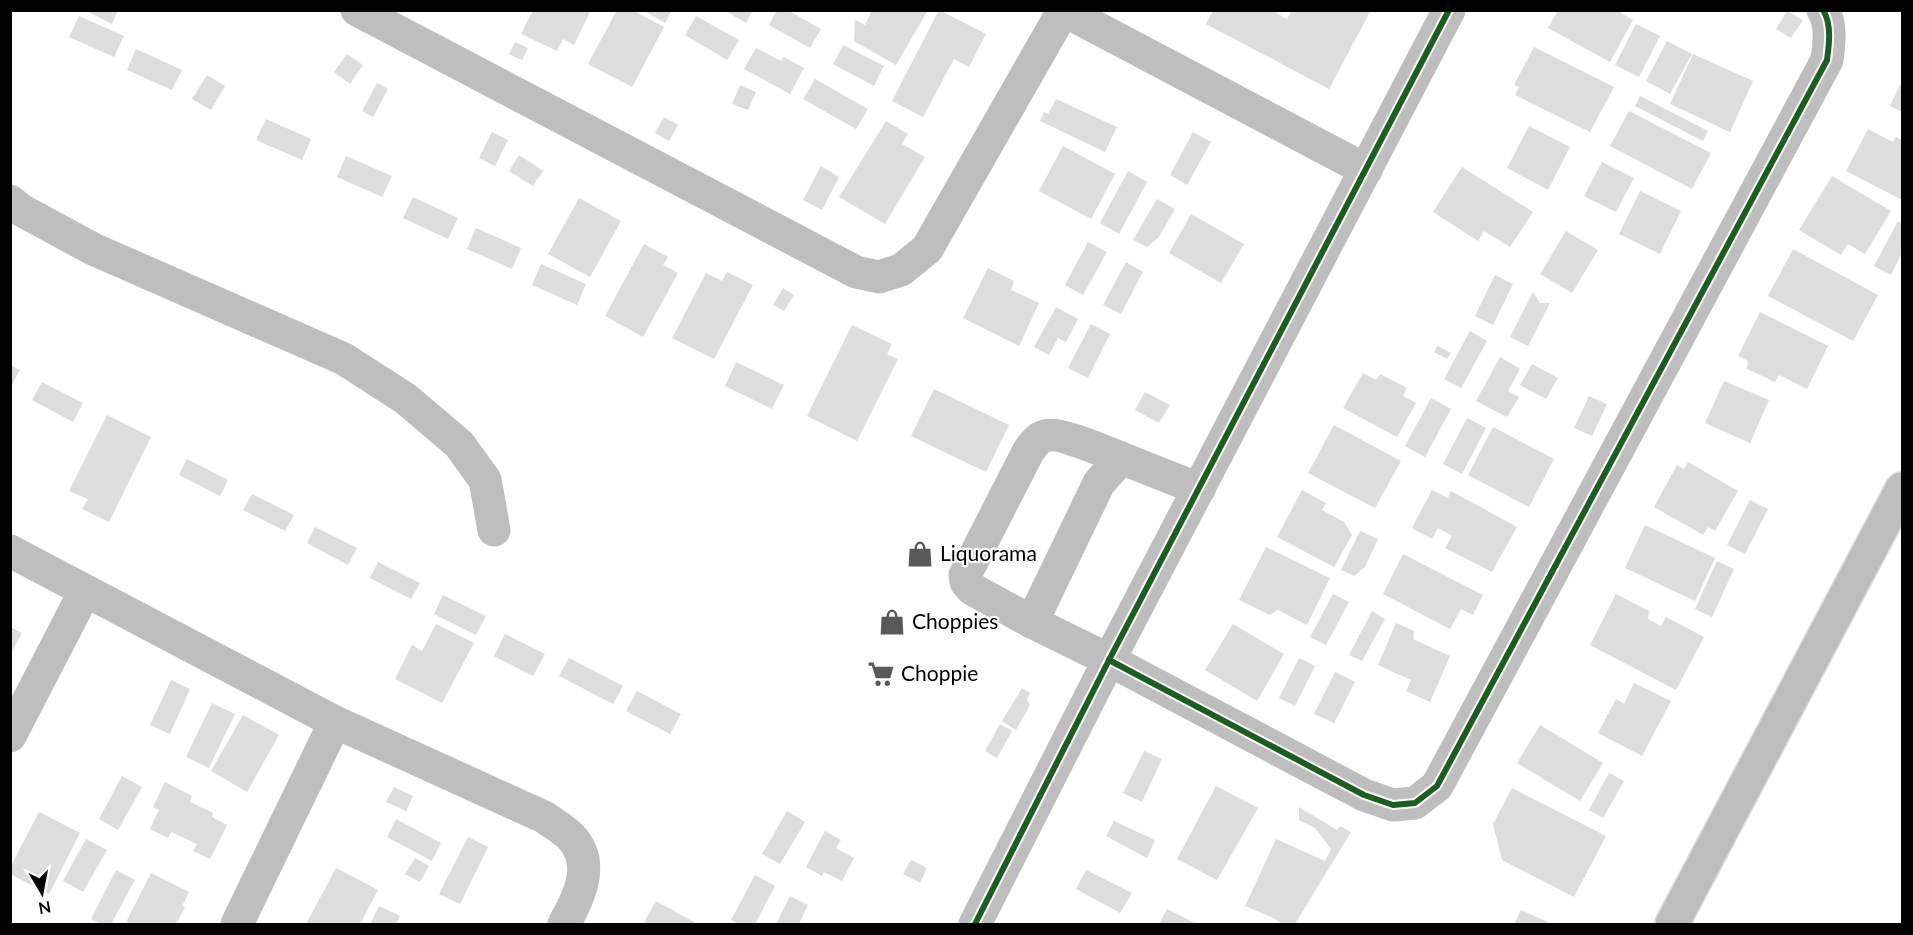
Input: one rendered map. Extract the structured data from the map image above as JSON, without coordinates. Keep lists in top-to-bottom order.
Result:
{
  "places": {
    "shop": ["Liquorama", "Choppies"],
    "supermarket": ["Choppie"]
  },
  "north": "bottom"
}
